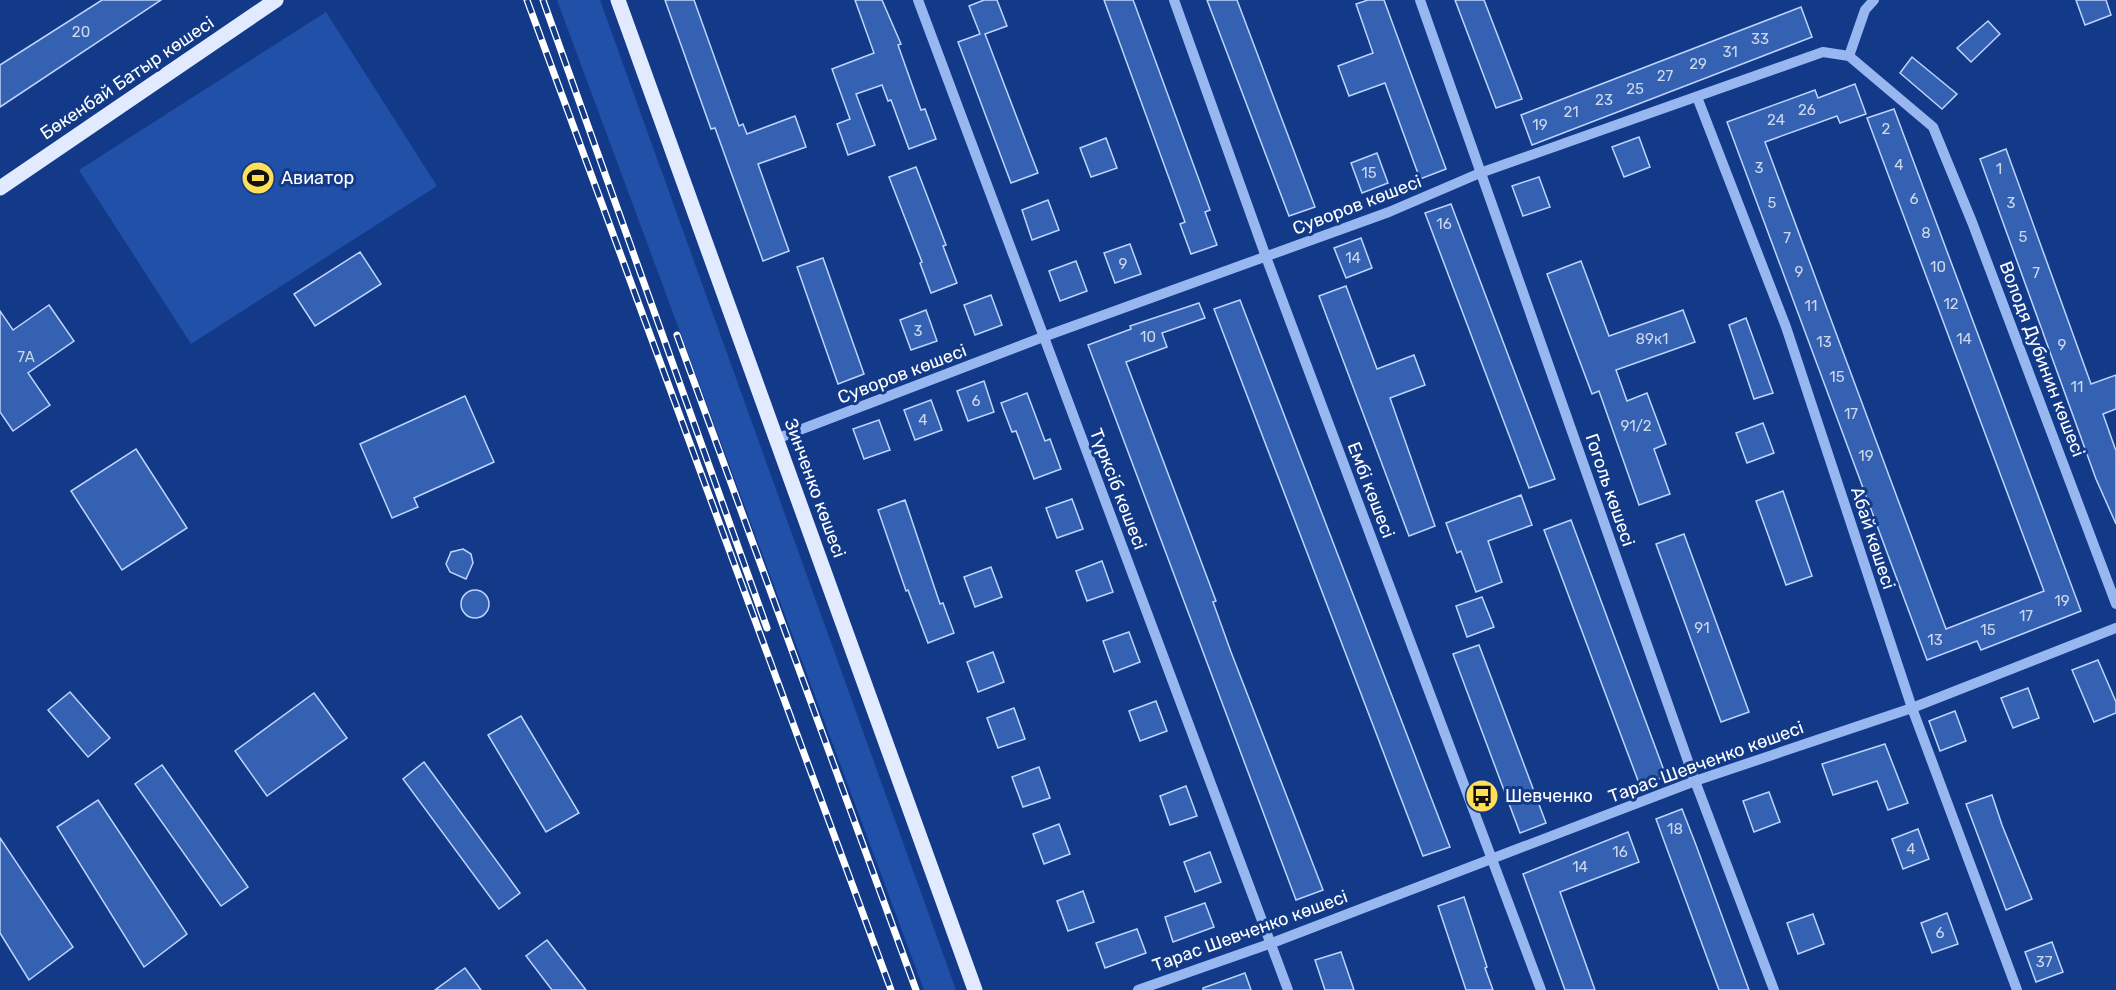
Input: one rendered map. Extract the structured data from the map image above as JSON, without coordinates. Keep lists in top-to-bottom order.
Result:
{
  "streets": {
    "main road": ["Бөкенбай Батыр көшесі", "Зинченко көшесі"],
    "street": [
      "Суворов көшесі",
      "Володя Дубинин көшесі",
      "Түрксіб көшесі",
      "Ембі көшесі",
      "Гоголь көшесі",
      "Абай көшесі",
      "Тарас Шевченко көшесі"
    ]
  },
  "crossings": [
    ["Суворов көшесі", "Володя Дубинин көшесі"],
    ["Суворов көшесі", "Зинченко көшесі"],
    ["Суворов көшесі", "Түрксіб көшесі"],
    ["Суворов көшесі", "Ембі көшесі"],
    ["Суворов көшесі", "Гоголь көшесі"],
    ["Суворов көшесі", "Абай көшесі"],
    ["Түрксіб көшесі", "Тарас Шевченко көшесі"],
    ["Ембі көшесі", "Тарас Шевченко көшесі"],
    ["Гоголь көшесі", "Тарас Шевченко көшесі"],
    ["Абай көшесі", "Тарас Шевченко көшесі"]
  ],
  "places": {
    "sports": ["Авиатор"],
    "bus stop": ["Шевченко"]
  },
  "house_numbers": [
    "20",
    "33",
    "31",
    "29",
    "27",
    "25",
    "23",
    "26",
    "21",
    "24",
    "19",
    "2",
    "4",
    "3",
    "1",
    "15",
    "6",
    "5",
    "3",
    "16",
    "8",
    "5",
    "7",
    "14",
    "9",
    "10",
    "9",
    "7",
    "12",
    "11",
    "3",
    "10",
    "89к1",
    "14",
    "13",
    "9",
    "7А",
    "15",
    "11",
    "6",
    "17",
    "4",
    "91/2",
    "19",
    "19",
    "17",
    "91",
    "15",
    "13",
    "18",
    "4",
    "16",
    "14",
    "6",
    "37"
  ]
}
